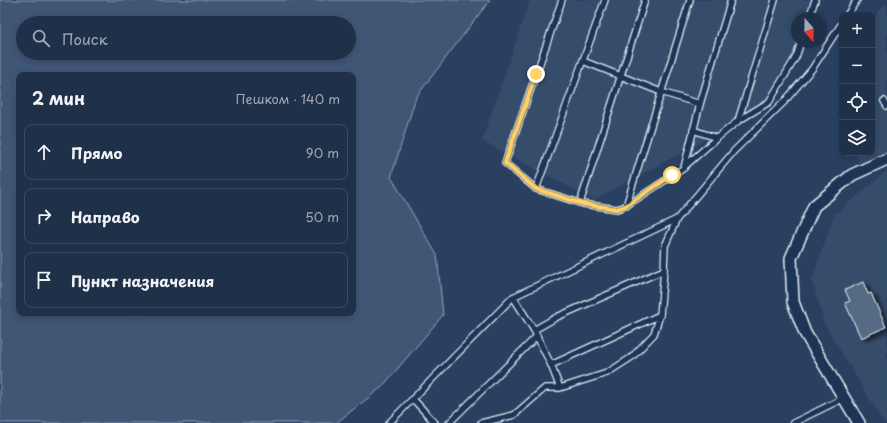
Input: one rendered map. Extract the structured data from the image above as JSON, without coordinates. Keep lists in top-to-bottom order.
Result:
{
  "north": "bottom",
  "page": {
    "map_buttons": ["+", "−"],
    "search": "Поиск",
    "heading": ["2 мин", "Пешком · 140 m"],
    "list": [
      ["Прямо", "90 m"],
      ["Направо", "50 m"],
      "Пункт назначения"
    ]
  }
}
